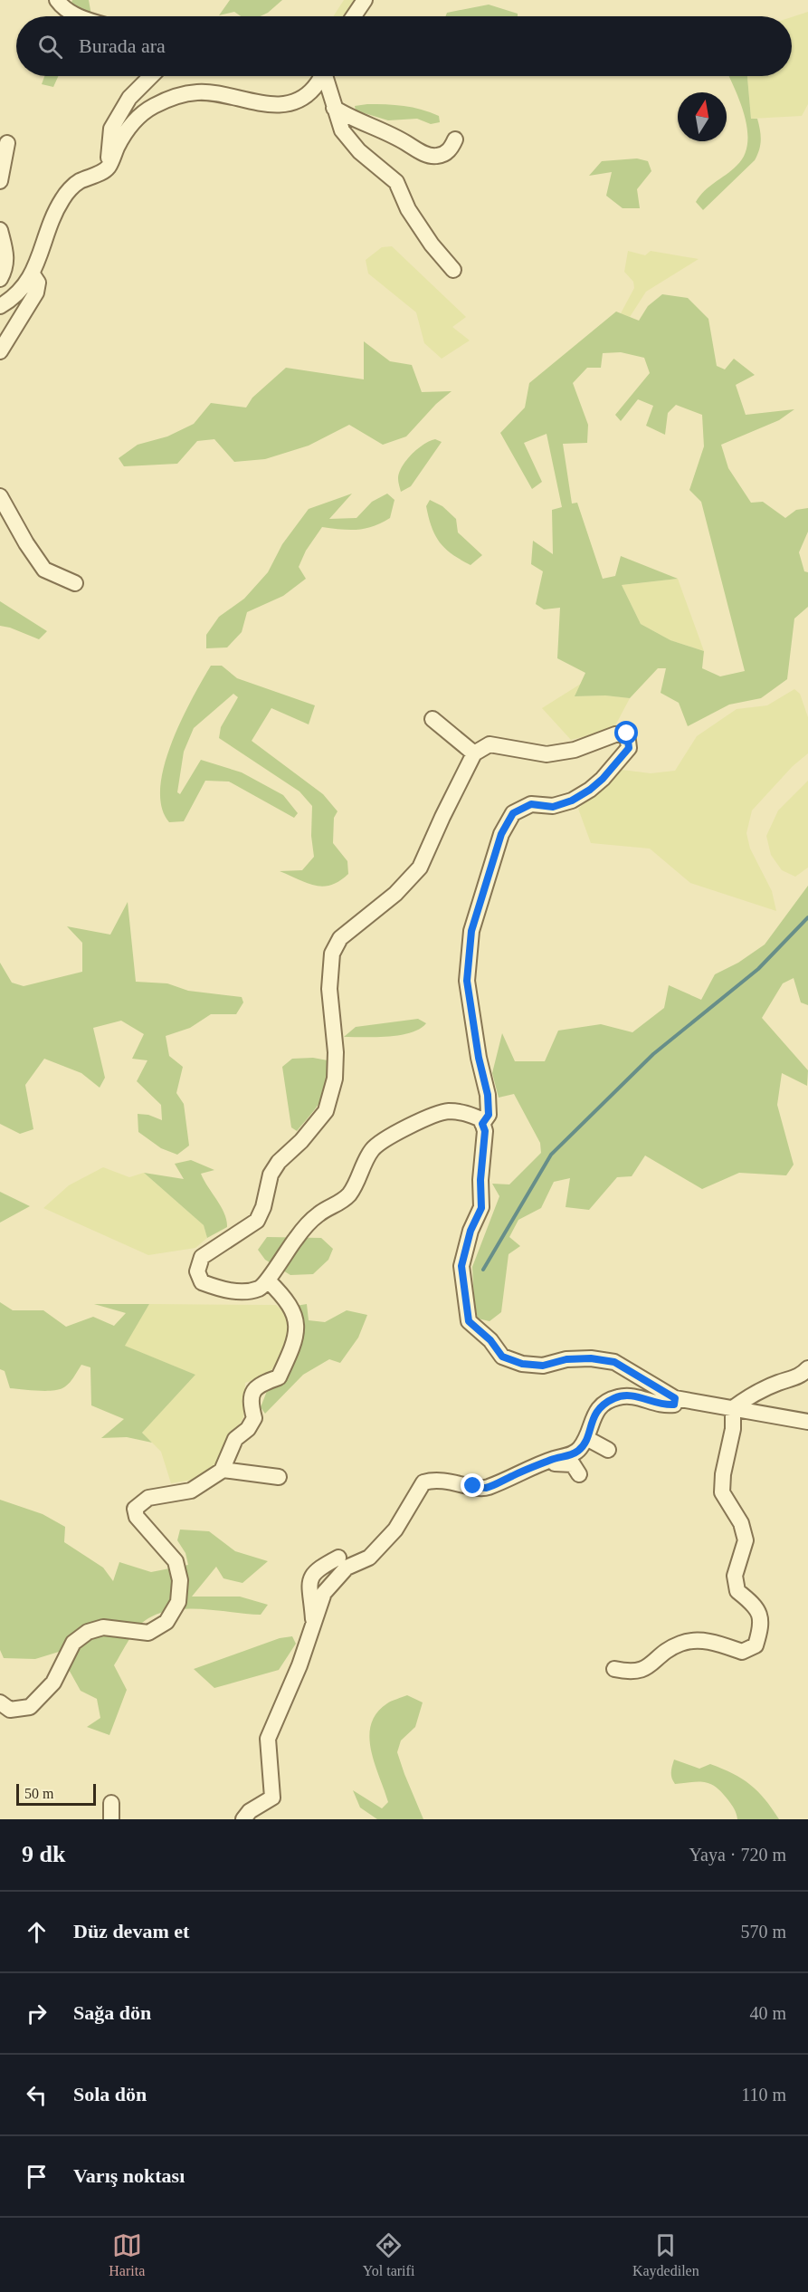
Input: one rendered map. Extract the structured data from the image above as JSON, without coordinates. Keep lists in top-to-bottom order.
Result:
{
  "scale_bar": "50 m",
  "north": "top",
  "page": {
    "search": "Burada ara",
    "scale": "50 m",
    "heading": ["9 dk", "Yaya · 720 m"],
    "list": [
      ["Düz devam et", "570 m"],
      ["Sağa dön", "40 m"],
      ["Sola dön", "110 m"],
      "Varış noktası"
    ],
    "nav": ["Harita", "Yol tarifi", "Kaydedilen"]
  }
}
